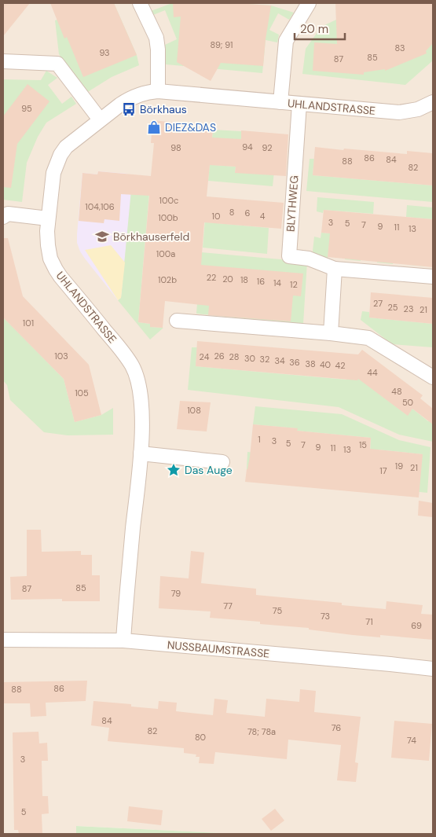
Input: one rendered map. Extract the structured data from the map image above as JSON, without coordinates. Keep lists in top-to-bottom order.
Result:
{
  "streets": {
    "street": ["UHLANDSTRASSE", "BLYTHWEG", "NUSSBAUMSTRASSE"]
  },
  "crossings": [
    ["UHLANDSTRASSE", "BLYTHWEG"],
    ["UHLANDSTRASSE", "NUSSBAUMSTRASSE"]
  ],
  "places": {
    "bus stop": ["Börkhaus"],
    "shop": ["DIEZ&DAS"],
    "school or university": ["Börkhauserfeld"],
    "place": ["Das Auge"]
  },
  "house_numbers": [
    "89; 91",
    "83",
    "93",
    "85",
    "87",
    "95",
    "94",
    "98",
    "92",
    "86",
    "84",
    "88",
    "82",
    "100c",
    "104,106",
    "8",
    "6",
    "10",
    "4",
    "100b",
    "3",
    "5",
    "7",
    "9",
    "11",
    "13",
    "100a",
    "22",
    "20",
    "102b",
    "18",
    "16",
    "14",
    "12",
    "27",
    "25",
    "23",
    "21",
    "101",
    "103",
    "26",
    "24",
    "28",
    "30",
    "32",
    "34",
    "36",
    "38",
    "40",
    "42",
    "44",
    "48",
    "105",
    "50",
    "108",
    "1",
    "3",
    "5",
    "7",
    "15",
    "9",
    "11",
    "13",
    "19",
    "21",
    "17",
    "85",
    "87",
    "79",
    "77",
    "75",
    "73",
    "71",
    "69",
    "86",
    "88",
    "84",
    "76",
    "82",
    "78; 78a",
    "80",
    "74",
    "3",
    "5"
  ],
  "scale_bar": "20 m"
}
